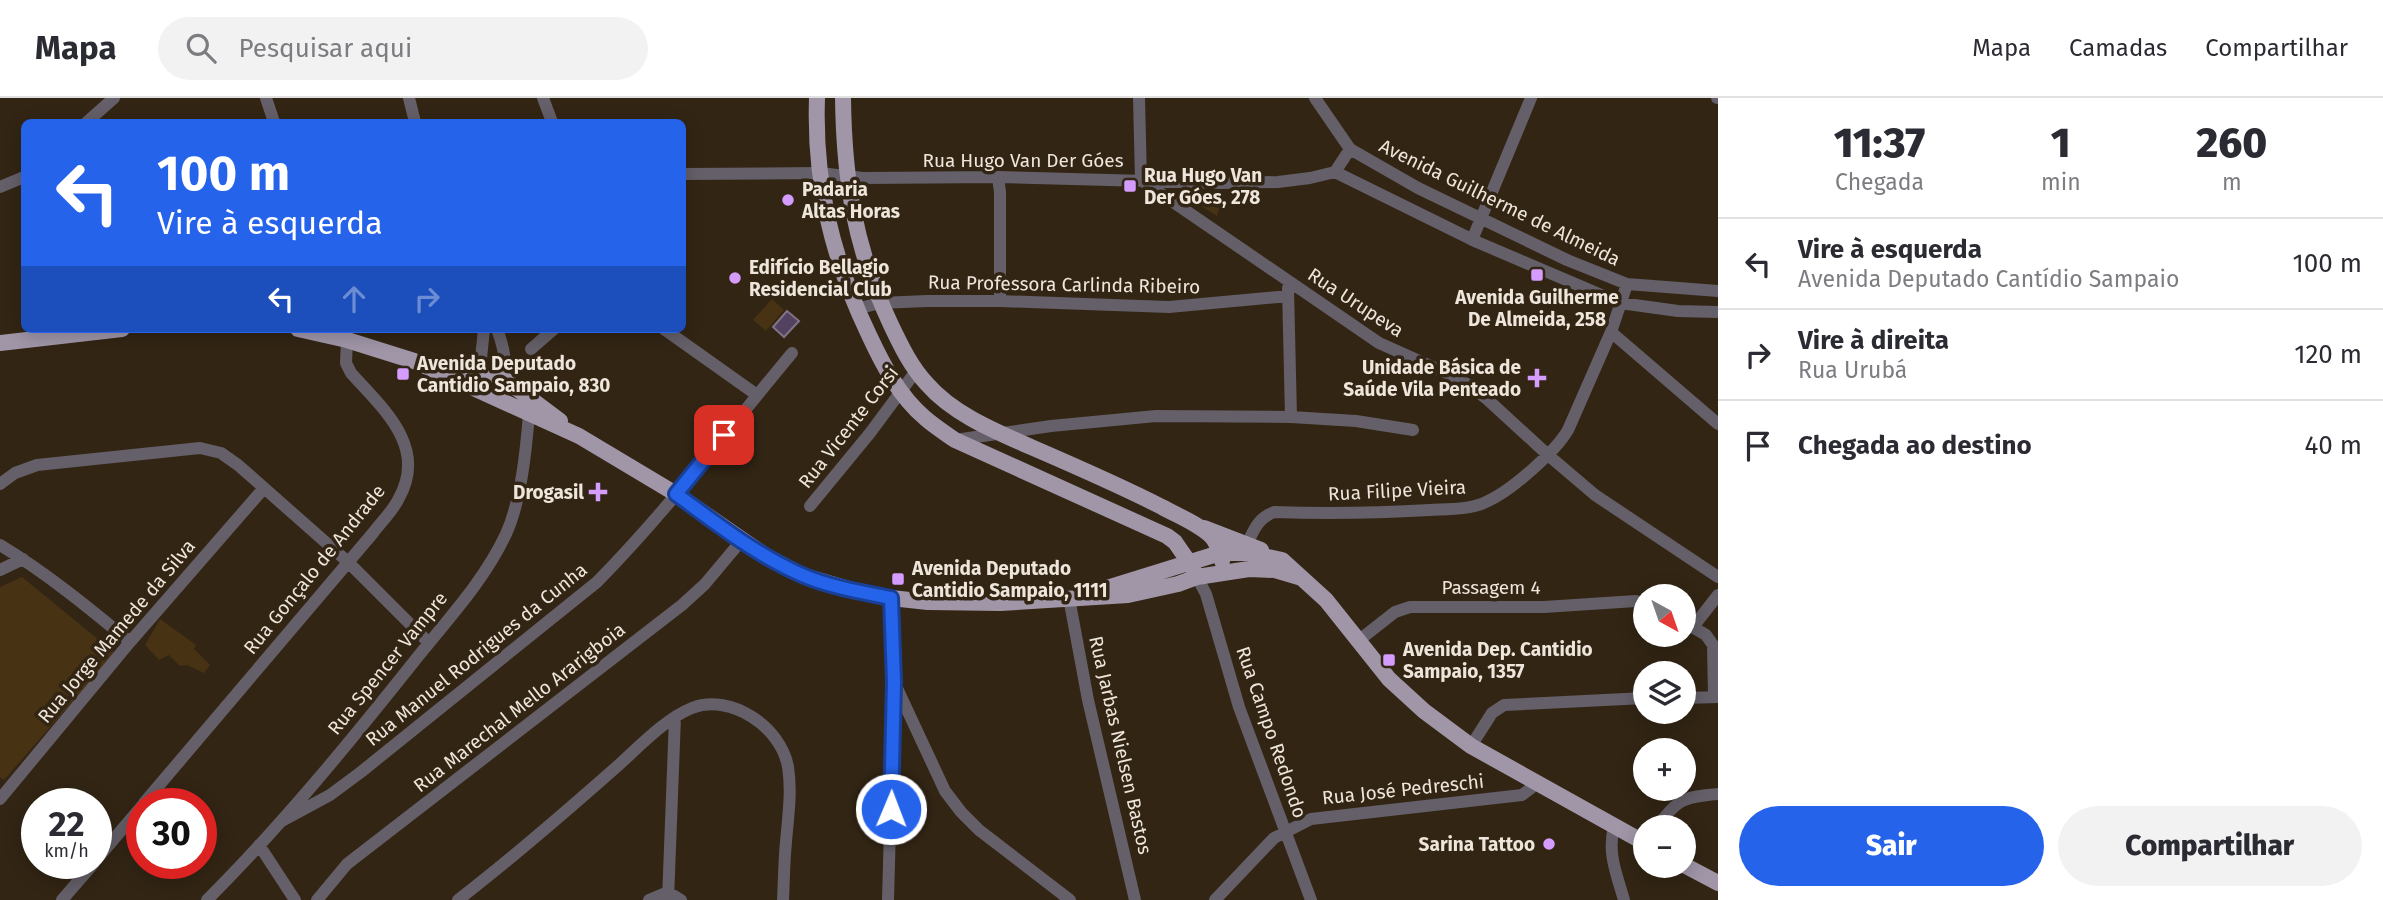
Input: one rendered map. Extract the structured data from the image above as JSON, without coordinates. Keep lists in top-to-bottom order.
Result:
{
  "streets": {
    "street": [
      "Rua Hugo Van Der Góes",
      "Avenida Guilherme de Almeida",
      "Rua Professora Carlinda Ribeiro",
      "Rua Urupeva",
      "Rua Vicente Corsi",
      "Rua Filipe Vieira",
      "Rua Gonçalo de Andrade",
      "Passagem 4",
      "Rua Jorge Mamede da Silva",
      "Rua Manuel Rodrigues da Cunha",
      "Rua Spencer Vampre",
      "Rua Marechal Mello Ararigboia",
      "Rua Campo Redondo",
      "Rua Jarbas Nielsen Bastos",
      "Rua José Pedreschi"
    ]
  },
  "crossings": [
    ["Rua Hugo Van Der Góes", "Avenida Guilherme de Almeida"],
    ["Rua Hugo Van Der Góes", "Rua Urupeva"],
    ["Avenida Guilherme de Almeida", "Rua Filipe Vieira"],
    ["Rua Urupeva", "Rua Filipe Vieira"],
    ["Rua Manuel Rodrigues da Cunha", "Rua Spencer Vampre"],
    ["Rua Campo Redondo", "Rua José Pedreschi"]
  ],
  "places": {
    "transit": [
      "Rua Hugo Van Der Góes, 278",
      "Avenida Guilherme De Almeida, 258",
      "Avenida Deputado Cantidio Sampaio, 830",
      "Avenida Deputado Cantidio Sampaio, 1111",
      "Avenida Dep. Cantidio Sampaio, 1357"
    ],
    "other": ["Padaria Altas Horas", "Edifício Bellagio Residencial Club", "Sarina Tattoo"],
    "health": ["Unidade Básica de Saúde Vila Penteado", "Drogasil"]
  },
  "north": "bottom right",
  "page": {
    "header": "Mapa",
    "search": "Pesquisar aqui",
    "nav": ["Mapa", "Camadas", "Compartilhar"],
    "eta": [
      "11:37",
      "Chegada",
      "1",
      "min",
      "260",
      "m"
    ],
    "turn": ["100 m", "Vire à esquerda"],
    "list": [
      {
        "name": "Vire à esquerda",
        "note": "Avenida Deputado Cantídio Sampaio",
        "value": "100 m"
      },
      {
        "name": "Vire à direita",
        "note": "Rua Urubá",
        "value": "120 m"
      },
      {
        "name": "Chegada ao destino",
        "value": "40 m"
      }
    ],
    "map_buttons": ["+", "−"],
    "speed": "22 km/h",
    "limit": "30",
    "buttons": ["Sair", "Compartilhar"]
  }
}
